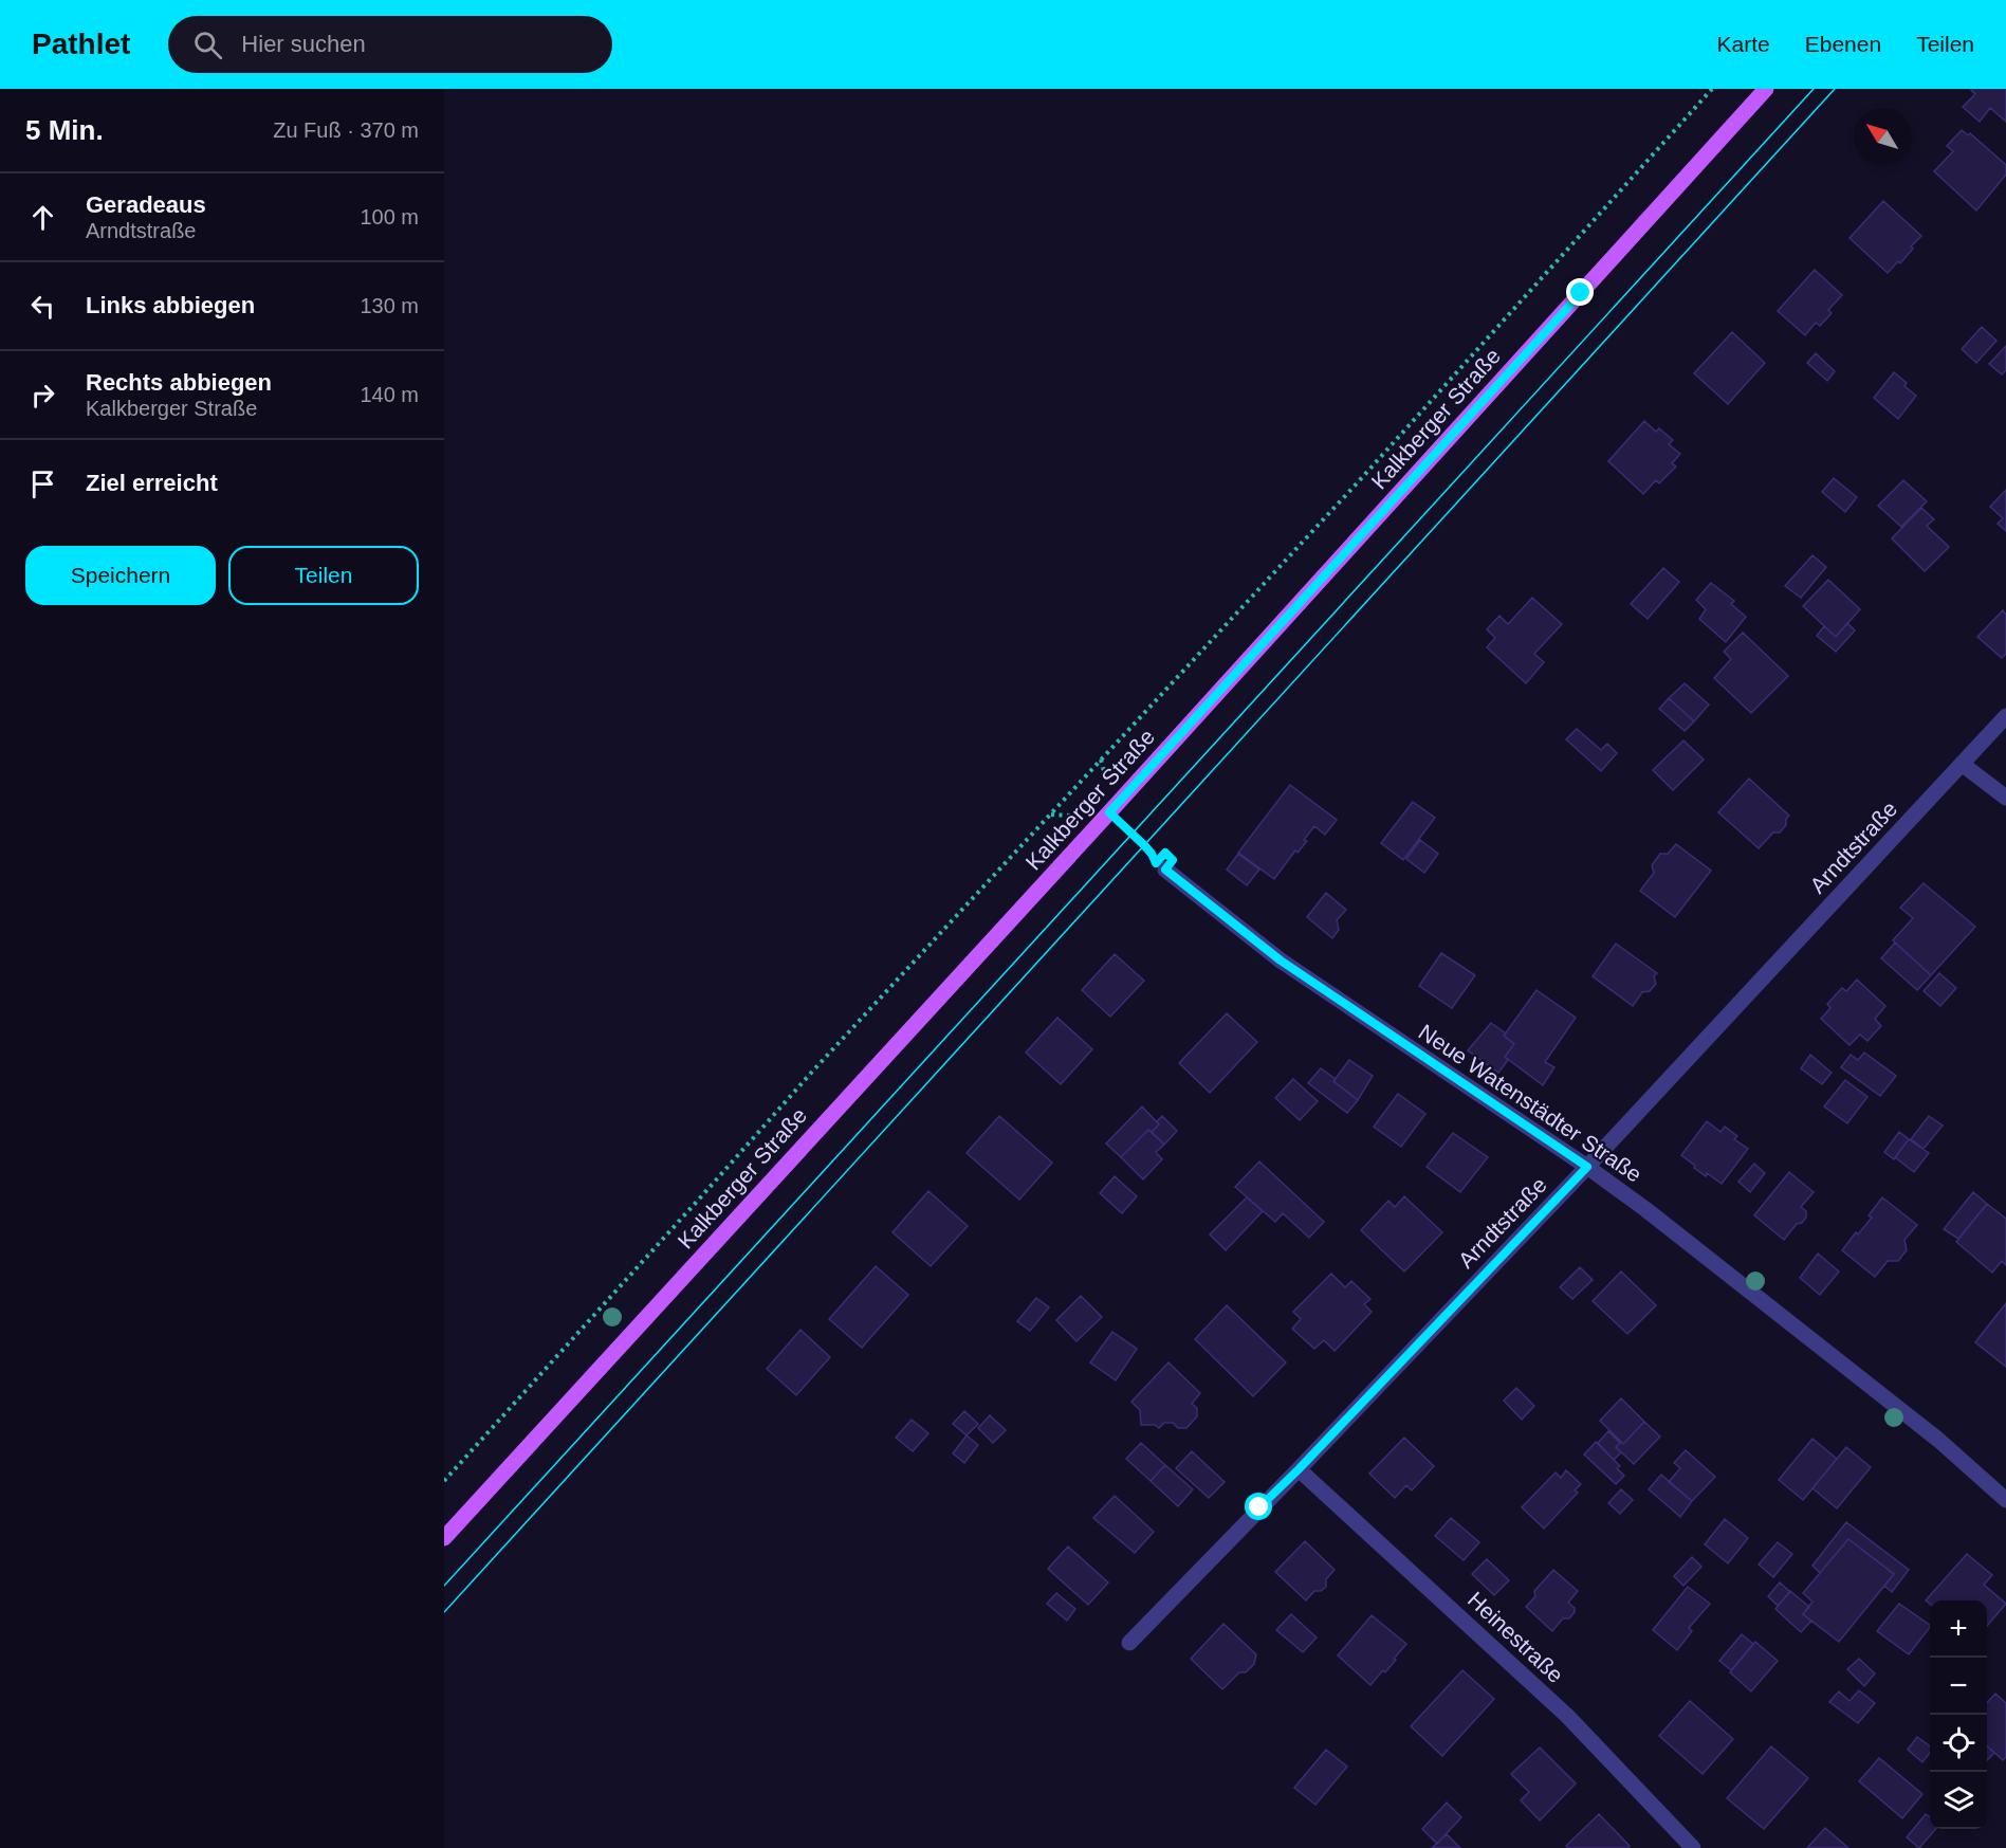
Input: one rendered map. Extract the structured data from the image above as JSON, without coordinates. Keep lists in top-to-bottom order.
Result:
{
  "streets": {
    "main road": ["Kalkberger Straße"],
    "street": ["Arndtstraße", "Neue Watenstädter Straße", "Heinestraße"]
  },
  "crossings": [
    ["Arndtstraße", "Neue Watenstädter Straße"],
    ["Arndtstraße", "Heinestraße"]
  ],
  "north": "top left",
  "page": {
    "header": "Pathlet",
    "search": "Hier suchen",
    "nav": ["Karte", "Ebenen", "Teilen"],
    "heading": ["5 Min.", "Zu Fuß · 370 m"],
    "list": [
      ["Geradeaus", "Arndtstraße", "100 m"],
      ["Links abbiegen", "130 m"],
      ["Rechts abbiegen", "Kalkberger Straße", "140 m"],
      "Ziel erreicht"
    ],
    "buttons": ["Speichern", "Teilen"],
    "map_buttons": ["+", "−"]
  }
}
